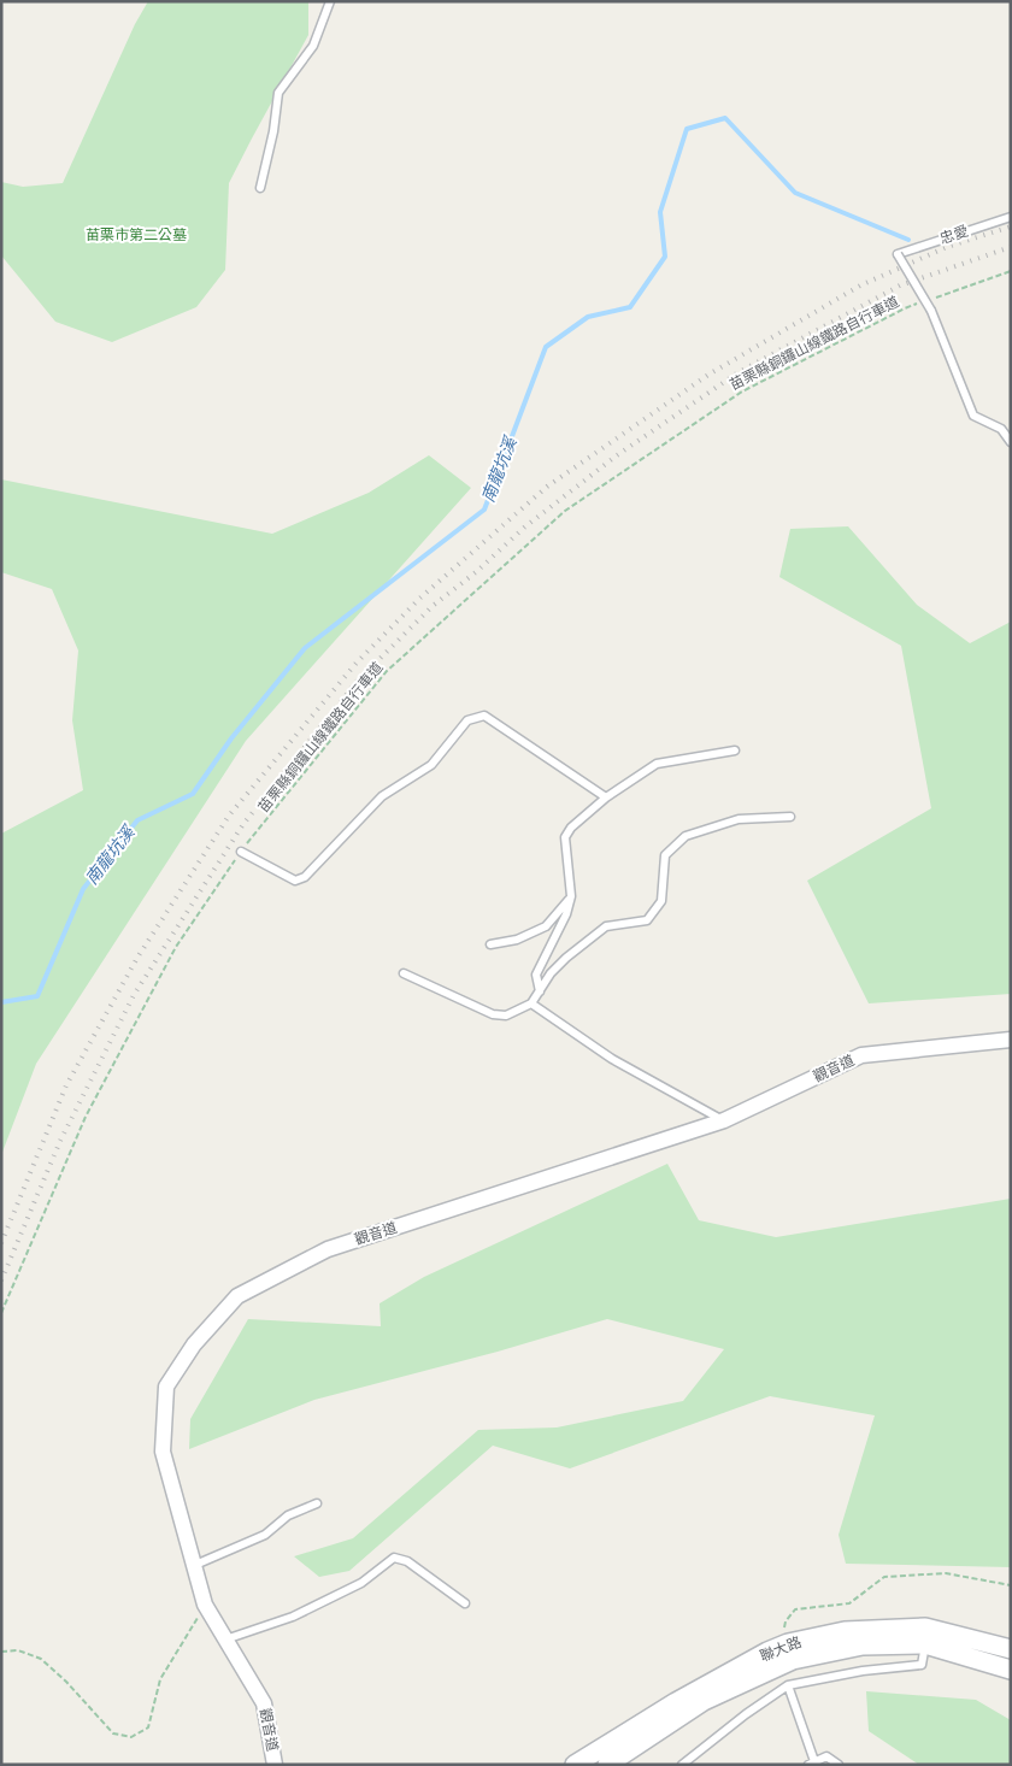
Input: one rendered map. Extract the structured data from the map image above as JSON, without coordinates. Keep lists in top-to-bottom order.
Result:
{
  "streets": {
    "street": ["觀音道", "聯大路"],
    "lane": ["忠愛"],
    "path": ["苗栗縣銅鑼山線鐵路自行車道"]
  },
  "water": ["南龍坑溪"],
  "parks": ["苗栗市第二公墓"]
}
